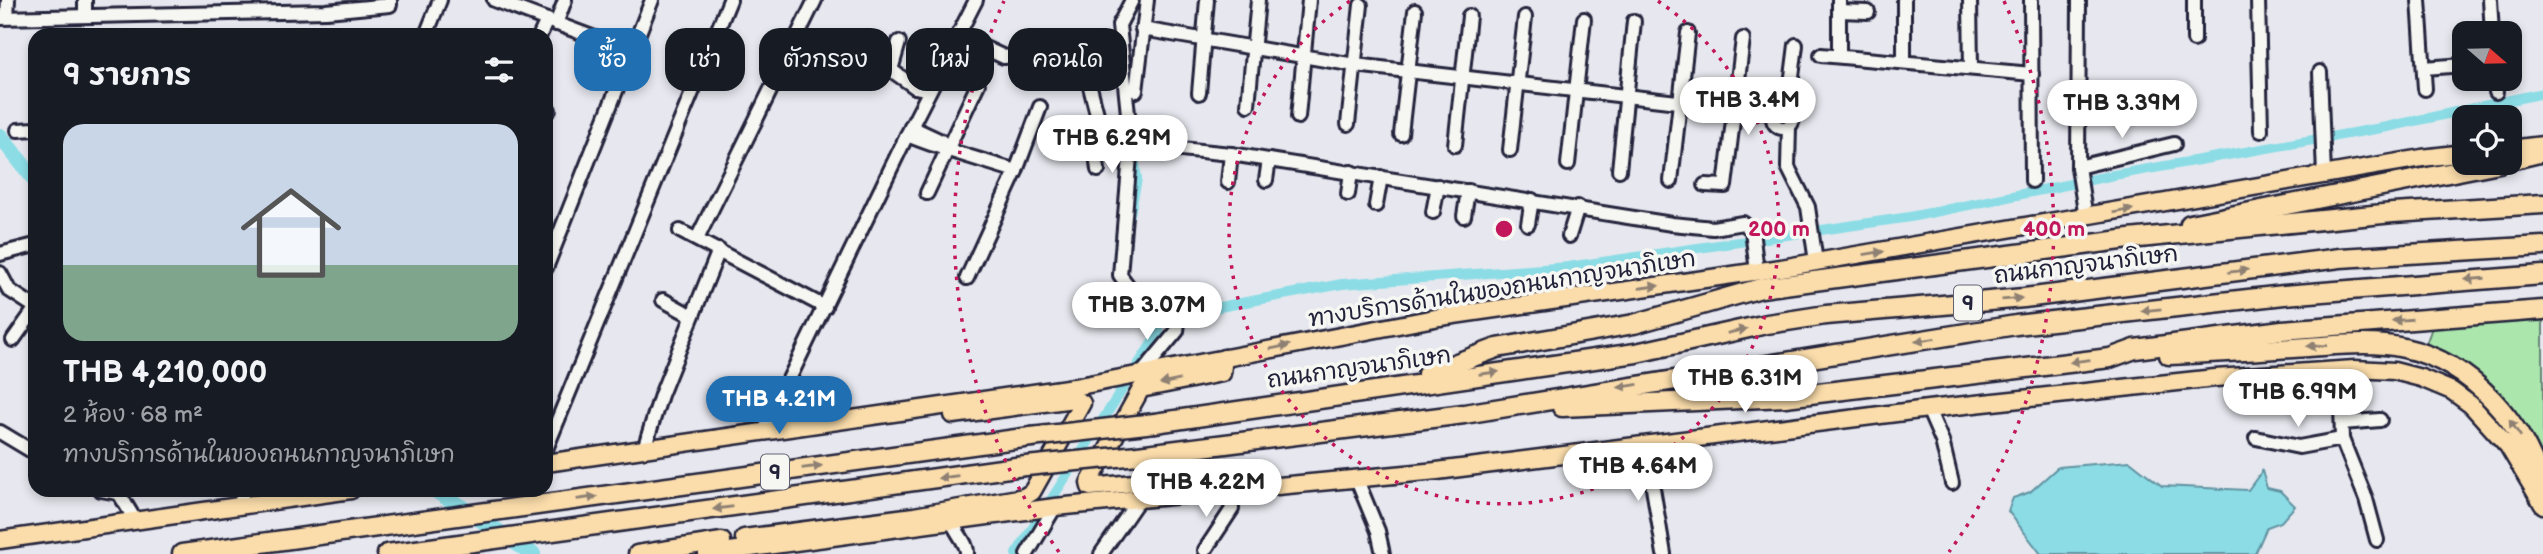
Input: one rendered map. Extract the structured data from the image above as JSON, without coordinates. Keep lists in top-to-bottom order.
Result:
{
  "streets": {
    "highway": ["ถนนกาญจนาภิเษก", "9"],
    "main road": ["ทางบริการด้านในของถนนกาญจนาภิเษก"]
  },
  "one_way": ["ทางบริการด้านในของถนนกาญจนาภิเษก"],
  "north": "right",
  "page": {
    "chip": [
      "ซื้อ",
      "เช่า",
      "ตัวกรอง",
      "ใหม่",
      "คอนโด"
    ],
    "heading": "9 รายการ",
    "price": [
      "THB 3.4M",
      "THB 3.39M",
      "THB 6.29M",
      "THB 3.07M",
      "THB 6.31M",
      "THB 6.99M",
      "THB 4.21M",
      "THB 4.64M",
      "THB 4.22M"
    ],
    "list": [
      {
        "name": "THB 4,210,000",
        "note": "2 ห้อง · 68 m² · ทางบริการด้านในของถนนกาญจนาภิเษก"
      }
    ]
  },
  "rings": ["200 m", "400 m"]
}
